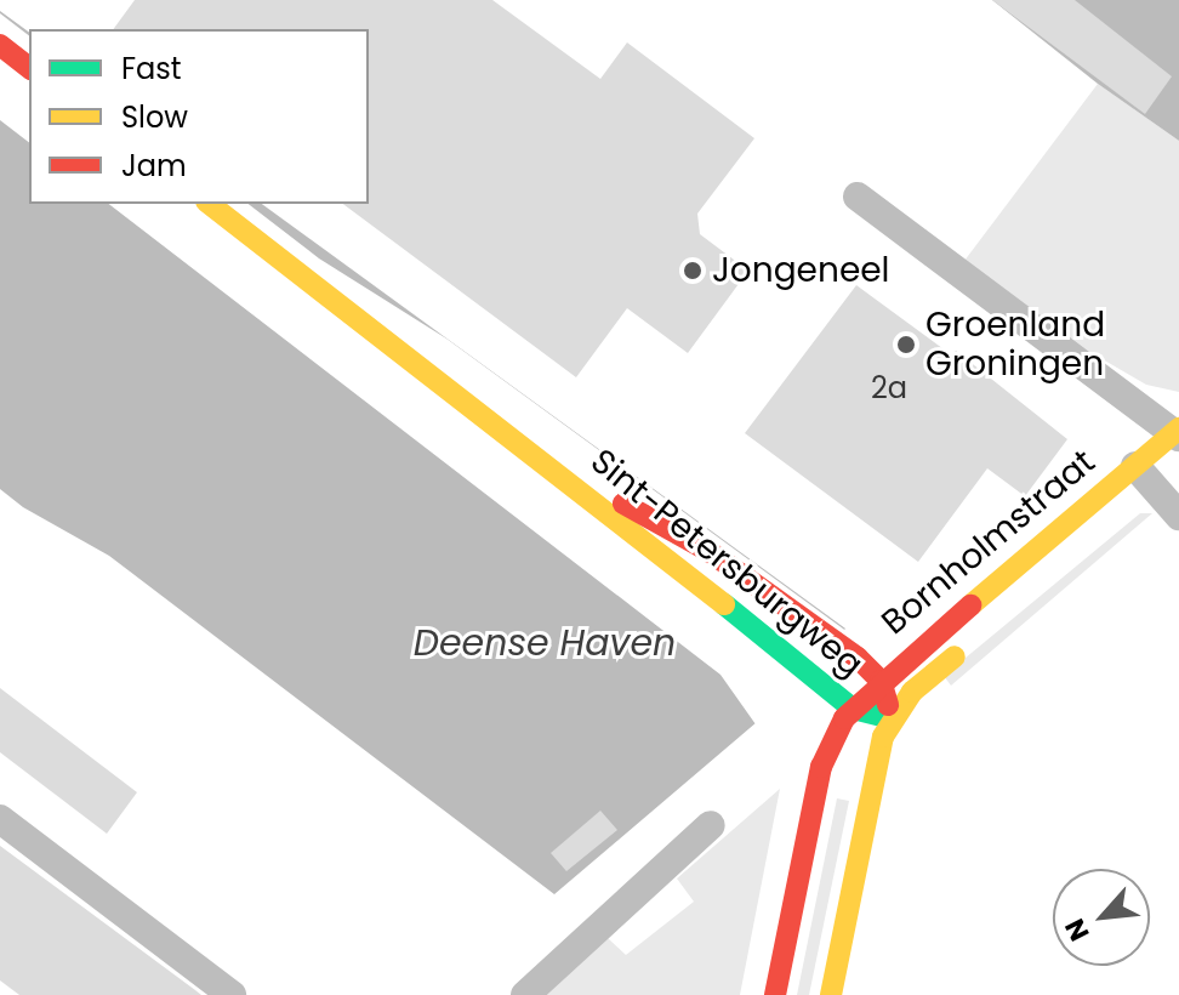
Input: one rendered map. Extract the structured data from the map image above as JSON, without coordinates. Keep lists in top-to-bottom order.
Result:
{
  "streets": {
    "street": ["Bornholmstraat", "Sint-Petersburgweg"]
  },
  "crossings": [
    ["Bornholmstraat", "Sint-Petersburgweg"]
  ],
  "water": ["Deense Haven"],
  "places": ["Jongeneel", "Groenland Groningen"],
  "house_numbers": ["2a"],
  "legend": ["Fast", "Slow", "Jam"],
  "north": "bottom left"
}
